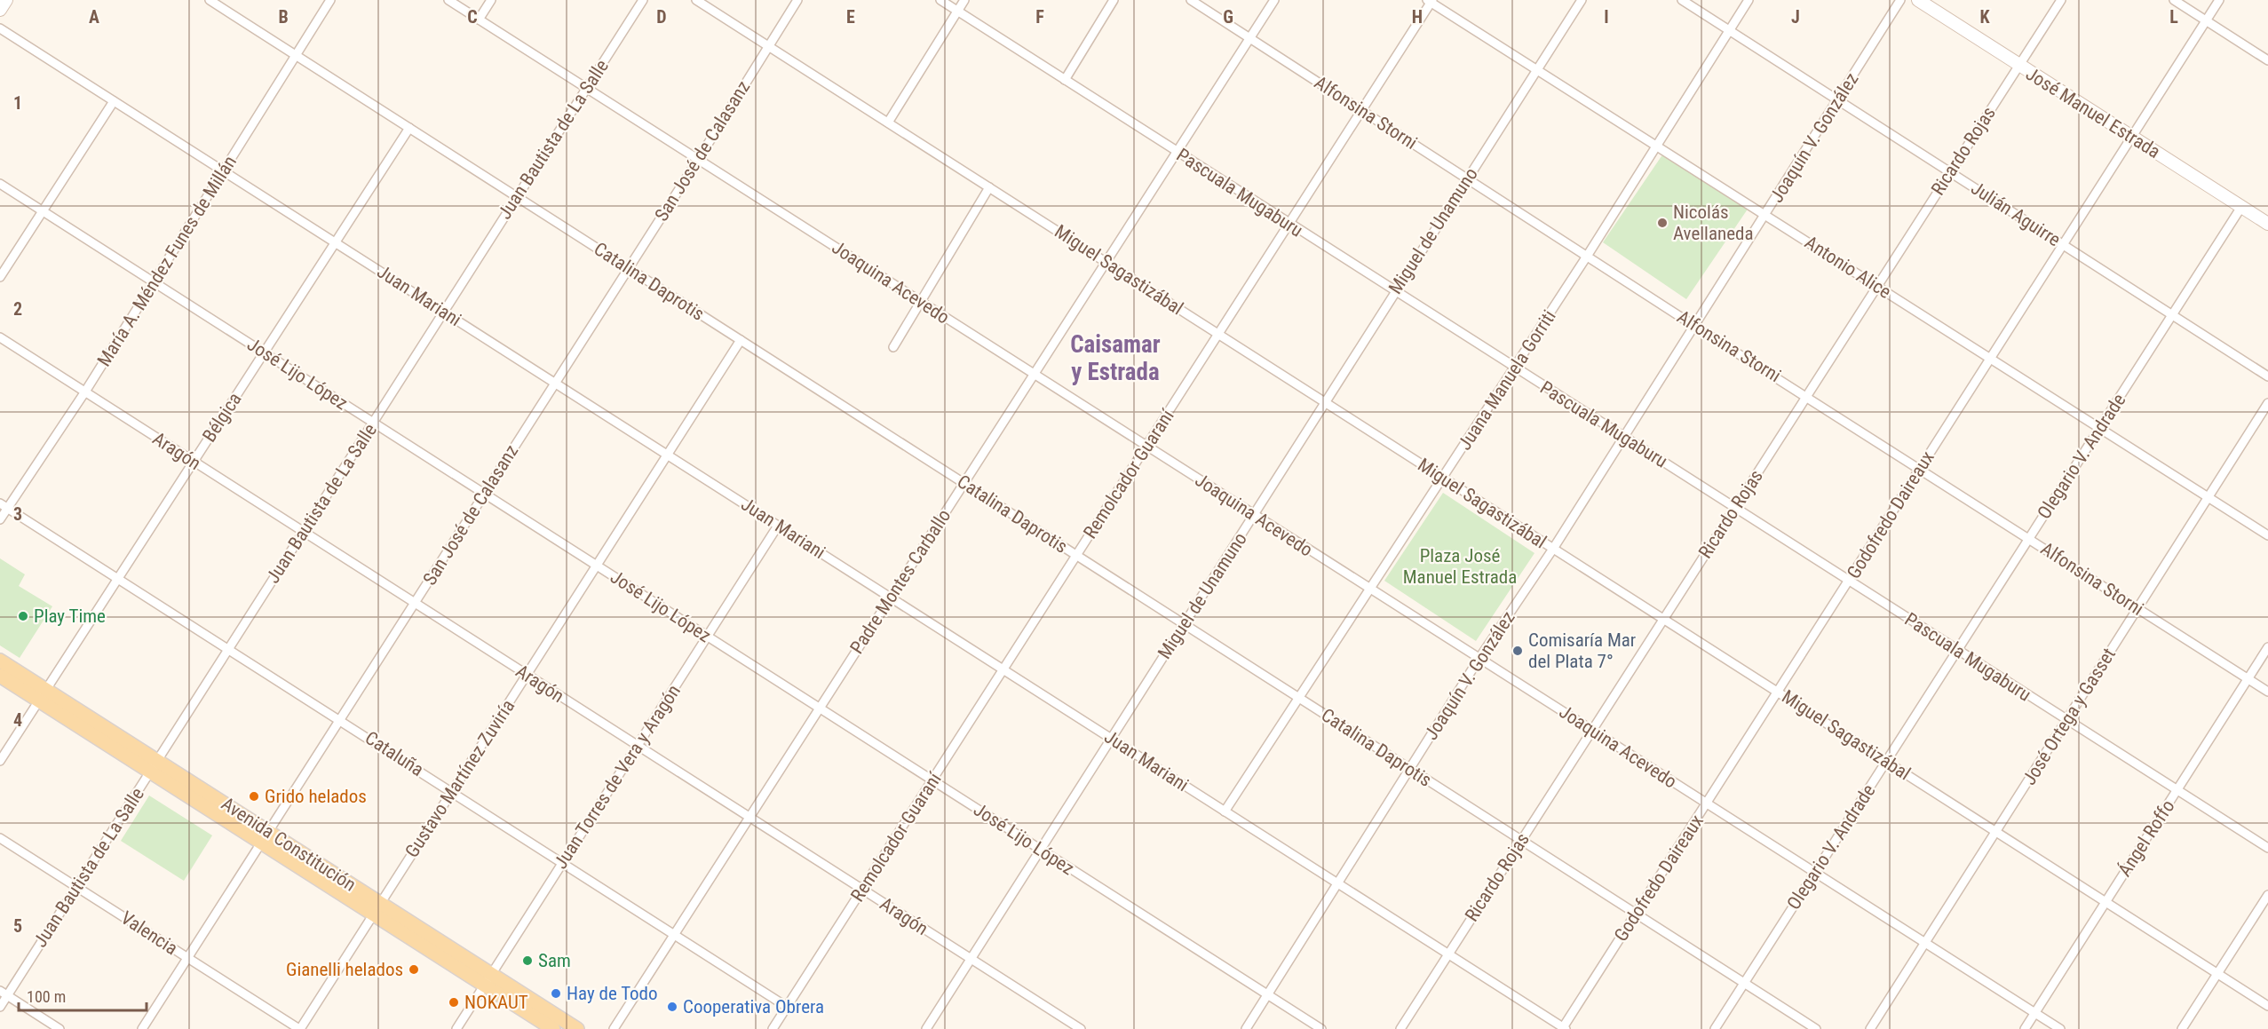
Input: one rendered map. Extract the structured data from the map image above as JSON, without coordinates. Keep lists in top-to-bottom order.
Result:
{
  "streets": {
    "main road": ["José Manuel Estrada", "Avenida Constitución"],
    "street": [
      "Alfonsina Storni",
      "Joaquín V. González",
      "Juan Bautista de La Salle",
      "San José de Calasanz",
      "Ricardo Rojas",
      "Pascuala Mugaburu",
      "Julián Aguirre",
      "Miguel de Unamuno",
      "María A. Méndez Funes de Millán",
      "Antonio Alice",
      "Miguel Sagastizábal",
      "Catalina Daprotis",
      "Joaquina Acevedo",
      "Juan Mariani",
      "José Lijo López",
      "Juana Manuela Gorriti",
      "Bélgica",
      "Aragón",
      "Olegario V. Andrade",
      "Remolcador Guaraní",
      "Godofredo Daireaux",
      "Padre Montes Carballo",
      "José Ortega y Gasset",
      "Cataluña",
      "Juan Torres de Vera y Aragón",
      "Gustavo Martínez Zuviría",
      "Ángel Roffo",
      "Valencia"
    ]
  },
  "crossings": [
    ["Alfonsina Storni", "Joaquín V. González"],
    ["Alfonsina Storni", "Ricardo Rojas"],
    ["Alfonsina Storni", "Miguel de Unamuno"],
    ["Alfonsina Storni", "Juana Manuela Gorriti"],
    ["Alfonsina Storni", "Olegario V. Andrade"],
    ["Alfonsina Storni", "Remolcador Guaraní"],
    ["Alfonsina Storni", "Godofredo Daireaux"],
    ["Alfonsina Storni", "Padre Montes Carballo"],
    ["Alfonsina Storni", "José Ortega y Gasset"],
    ["Alfonsina Storni", "Ángel Roffo"],
    ["José Manuel Estrada", "Ricardo Rojas"],
    ["José Manuel Estrada", "Olegario V. Andrade"],
    ["José Manuel Estrada", "Godofredo Daireaux"],
    ["Joaquín V. González", "Pascuala Mugaburu"],
    ["Joaquín V. González", "Julián Aguirre"],
    ["Joaquín V. González", "Antonio Alice"],
    ["Joaquín V. González", "Miguel Sagastizábal"],
    ["Joaquín V. González", "Catalina Daprotis"],
    ["Joaquín V. González", "Joaquina Acevedo"],
    ["Joaquín V. González", "Juan Mariani"],
    ["Joaquín V. González", "José Lijo López"],
    ["Juan Bautista de La Salle", "Catalina Daprotis"],
    ["Juan Bautista de La Salle", "Joaquina Acevedo"],
    ["Juan Bautista de La Salle", "Juan Mariani"],
    ["Juan Bautista de La Salle", "José Lijo López"],
    ["Juan Bautista de La Salle", "Aragón"],
    ["Juan Bautista de La Salle", "Cataluña"],
    ["Juan Bautista de La Salle", "Avenida Constitución"],
    ["Juan Bautista de La Salle", "Valencia"],
    ["San José de Calasanz", "Miguel Sagastizábal"],
    ["San José de Calasanz", "Catalina Daprotis"],
    ["San José de Calasanz", "Joaquina Acevedo"],
    ["San José de Calasanz", "Juan Mariani"],
    ["San José de Calasanz", "José Lijo López"],
    ["San José de Calasanz", "Aragón"],
    ["San José de Calasanz", "Cataluña"],
    ["San José de Calasanz", "Avenida Constitución"],
    ["San José de Calasanz", "Valencia"],
    ["Ricardo Rojas", "Pascuala Mugaburu"],
    ["Ricardo Rojas", "Julián Aguirre"],
    ["Ricardo Rojas", "Antonio Alice"],
    ["Ricardo Rojas", "Miguel Sagastizábal"],
    ["Ricardo Rojas", "Catalina Daprotis"],
    ["Ricardo Rojas", "Joaquina Acevedo"],
    ["Ricardo Rojas", "Juan Mariani"],
    ["Pascuala Mugaburu", "Miguel de Unamuno"],
    ["Pascuala Mugaburu", "Juana Manuela Gorriti"],
    ["Pascuala Mugaburu", "Olegario V. Andrade"],
    ["Pascuala Mugaburu", "Remolcador Guaraní"],
    ["Pascuala Mugaburu", "Godofredo Daireaux"],
    ["Pascuala Mugaburu", "Padre Montes Carballo"],
    ["Pascuala Mugaburu", "José Ortega y Gasset"],
    ["Pascuala Mugaburu", "Ángel Roffo"],
    ["Julián Aguirre", "Juana Manuela Gorriti"],
    ["Julián Aguirre", "Olegario V. Andrade"],
    ["Julián Aguirre", "Godofredo Daireaux"],
    ["Miguel de Unamuno", "Antonio Alice"],
    ["Miguel de Unamuno", "Miguel Sagastizábal"],
    ["Miguel de Unamuno", "Catalina Daprotis"],
    ["Miguel de Unamuno", "Joaquina Acevedo"],
    ["Miguel de Unamuno", "Juan Mariani"],
    ["Miguel de Unamuno", "José Lijo López"],
    ["Miguel de Unamuno", "Aragón"],
    ["María A. Méndez Funes de Millán", "Catalina Daprotis"],
    ["María A. Méndez Funes de Millán", "Juan Mariani"],
    ["María A. Méndez Funes de Millán", "José Lijo López"],
    ["María A. Méndez Funes de Millán", "Aragón"],
    ["María A. Méndez Funes de Millán", "Cataluña"],
    ["Antonio Alice", "Juana Manuela Gorriti"],
    ["Antonio Alice", "Olegario V. Andrade"],
    ["Antonio Alice", "Remolcador Guaraní"],
    ["Antonio Alice", "Godofredo Daireaux"],
    ["Antonio Alice", "José Ortega y Gasset"],
    ["Miguel Sagastizábal", "Juana Manuela Gorriti"],
    ["Miguel Sagastizábal", "Olegario V. Andrade"],
    ["Miguel Sagastizábal", "Remolcador Guaraní"],
    ["Miguel Sagastizábal", "Godofredo Daireaux"],
    ["Miguel Sagastizábal", "Padre Montes Carballo"],
    ["Miguel Sagastizábal", "José Ortega y Gasset"],
    ["Miguel Sagastizábal", "Ángel Roffo"],
    ["Catalina Daprotis", "Juana Manuela Gorriti"],
    ["Catalina Daprotis", "Bélgica"],
    ["Catalina Daprotis", "Olegario V. Andrade"],
    ["Catalina Daprotis", "Remolcador Guaraní"],
    ["Catalina Daprotis", "Godofredo Daireaux"],
    ["Catalina Daprotis", "Padre Montes Carballo"],
    ["Catalina Daprotis", "Gustavo Martínez Zuviría"],
    ["Joaquina Acevedo", "Juana Manuela Gorriti"],
    ["Joaquina Acevedo", "Olegario V. Andrade"],
    ["Joaquina Acevedo", "Remolcador Guaraní"],
    ["Joaquina Acevedo", "Godofredo Daireaux"],
    ["Joaquina Acevedo", "Padre Montes Carballo"],
    ["Joaquina Acevedo", "José Ortega y Gasset"],
    ["Joaquina Acevedo", "Ángel Roffo"],
    ["Juan Mariani", "Juana Manuela Gorriti"],
    ["Juan Mariani", "Bélgica"],
    ["Juan Mariani", "Remolcador Guaraní"],
    ["Juan Mariani", "Godofredo Daireaux"],
    ["Juan Mariani", "Padre Montes Carballo"],
    ["Juan Mariani", "Juan Torres de Vera y Aragón"],
    ["Juan Mariani", "Gustavo Martínez Zuviría"],
    ["José Lijo López", "Bélgica"],
    ["José Lijo López", "Remolcador Guaraní"],
    ["José Lijo López", "Padre Montes Carballo"],
    ["José Lijo López", "Juan Torres de Vera y Aragón"],
    ["José Lijo López", "Gustavo Martínez Zuviría"],
    ["Bélgica", "Aragón"],
    ["Bélgica", "Cataluña"],
    ["Bélgica", "Avenida Constitución"],
    ["Aragón", "Remolcador Guaraní"],
    ["Aragón", "Padre Montes Carballo"],
    ["Aragón", "Juan Torres de Vera y Aragón"],
    ["Aragón", "Gustavo Martínez Zuviría"],
    ["Remolcador Guaraní", "Cataluña"],
    ["Padre Montes Carballo", "Cataluña"],
    ["Cataluña", "Juan Torres de Vera y Aragón"],
    ["Cataluña", "Gustavo Martínez Zuviría"],
    ["Juan Torres de Vera y Aragón", "Avenida Constitución"],
    ["Gustavo Martínez Zuviría", "Avenida Constitución"],
    ["Gustavo Martínez Zuviría", "Valencia"]
  ],
  "districts": ["Caisamar y Estrada"],
  "parks": ["Plaza José Manuel Estrada"],
  "places": [
    "Nicolás Avellaneda",
    "Play Time",
    "Comisaría Mar del Plata 7°",
    "Grido helados",
    "Sam",
    "Gianelli helados",
    "Hay de Todo",
    "NOKAUT",
    "Cooperativa Obrera"
  ],
  "scale_bar": "100 m",
  "grid": {
    "columns": [
      "A",
      "B",
      "C",
      "D",
      "E",
      "F",
      "G",
      "H",
      "I",
      "J",
      "K",
      "L"
    ],
    "rows": [
      "1",
      "2",
      "3",
      "4",
      "5"
    ]
  }
}
